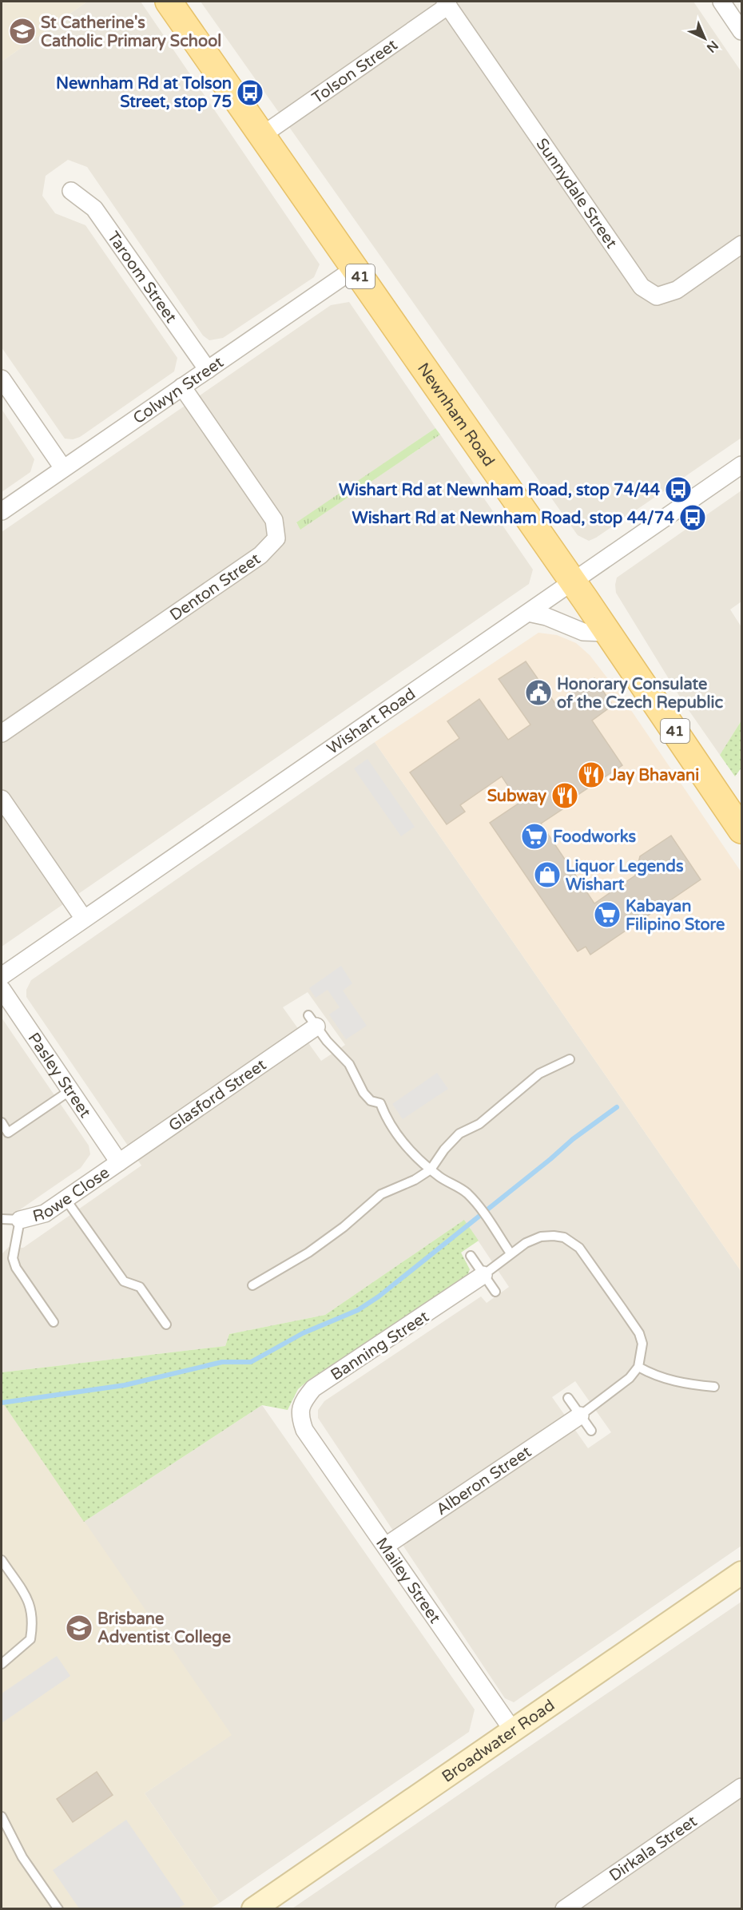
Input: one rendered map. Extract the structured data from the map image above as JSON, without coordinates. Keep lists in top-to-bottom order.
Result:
{
  "streets": {
    "main road": ["41", "Newnham Road", "Broadwater Road"],
    "street": [
      "Tolson Street",
      "Sunnydale Street",
      "Taroom Street",
      "Colwyn Street",
      "Denton Street",
      "Wishart Road",
      "Pasley Street",
      "Glasford Street",
      "Rowe Close",
      "Banning Street",
      "Alberon Street",
      "Mailey Street",
      "Dirkala Street"
    ]
  },
  "crossings": [
    ["Tolson Street", "Sunnydale Street"],
    ["Tolson Street", "Newnham Road"],
    ["Taroom Street", "Colwyn Street"],
    ["Colwyn Street", "Newnham Road"],
    ["Colwyn Street", "Denton Street"],
    ["Newnham Road", "Wishart Road"],
    ["Pasley Street", "Glasford Street"],
    ["Pasley Street", "Rowe Close"],
    ["Glasford Street", "Rowe Close"],
    ["Banning Street", "Mailey Street"],
    ["Alberon Street", "Mailey Street"],
    ["Mailey Street", "Broadwater Road"]
  ],
  "places": {
    "school or university": ["St Catherine's Catholic Primary School", "Brisbane Adventist College"],
    "bus stop": ["Newnham Rd at Tolson Street, stop 75", "Wishart Rd at Newnham Road, stop 74/44", "Wishart Rd at Newnham Road, stop 44/74"],
    "public building": ["Honorary Consulate of the Czech Republic"],
    "restaurant": ["Jay Bhavani", "Subway"],
    "supermarket": ["Foodworks", "Kabayan Filipino Store"],
    "shop": ["Liquor Legends Wishart"]
  },
  "north": "bottom right"
}
